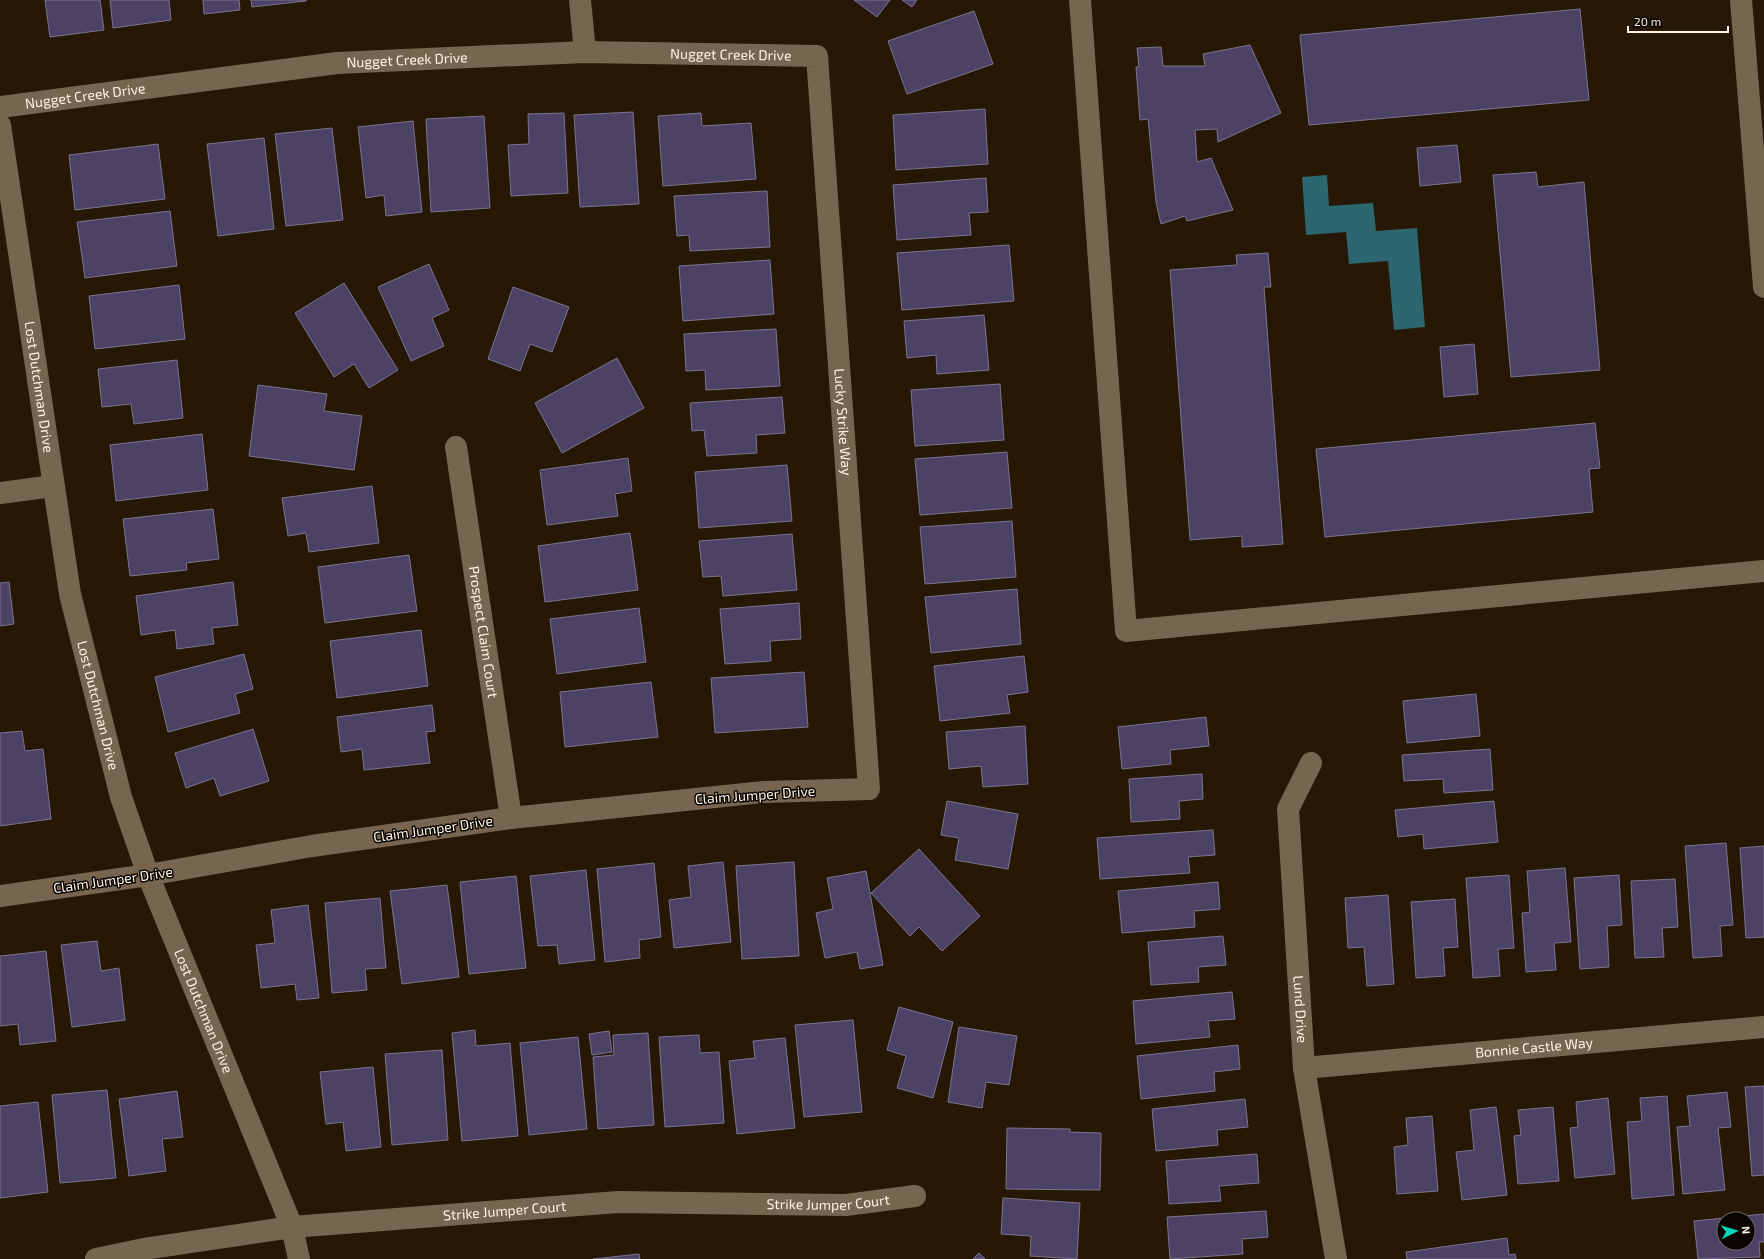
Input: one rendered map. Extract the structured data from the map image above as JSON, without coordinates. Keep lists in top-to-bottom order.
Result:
{
  "streets": {
    "street": [
      "Nugget Creek Drive",
      "Lost Dutchman Drive",
      "Lucky Strike Way",
      "Prospect Claim Court",
      "Claim Jumper Drive",
      "Lund Drive",
      "Bonnie Castle Way",
      "Strike Jumper Court"
    ]
  },
  "crossings": [
    ["Nugget Creek Drive", "Lucky Strike Way"],
    ["Lost Dutchman Drive", "Claim Jumper Drive"],
    ["Lost Dutchman Drive", "Strike Jumper Court"],
    ["Lucky Strike Way", "Claim Jumper Drive"],
    ["Prospect Claim Court", "Claim Jumper Drive"],
    ["Lund Drive", "Bonnie Castle Way"]
  ],
  "scale_bar": "20 m",
  "north": "right"
}
